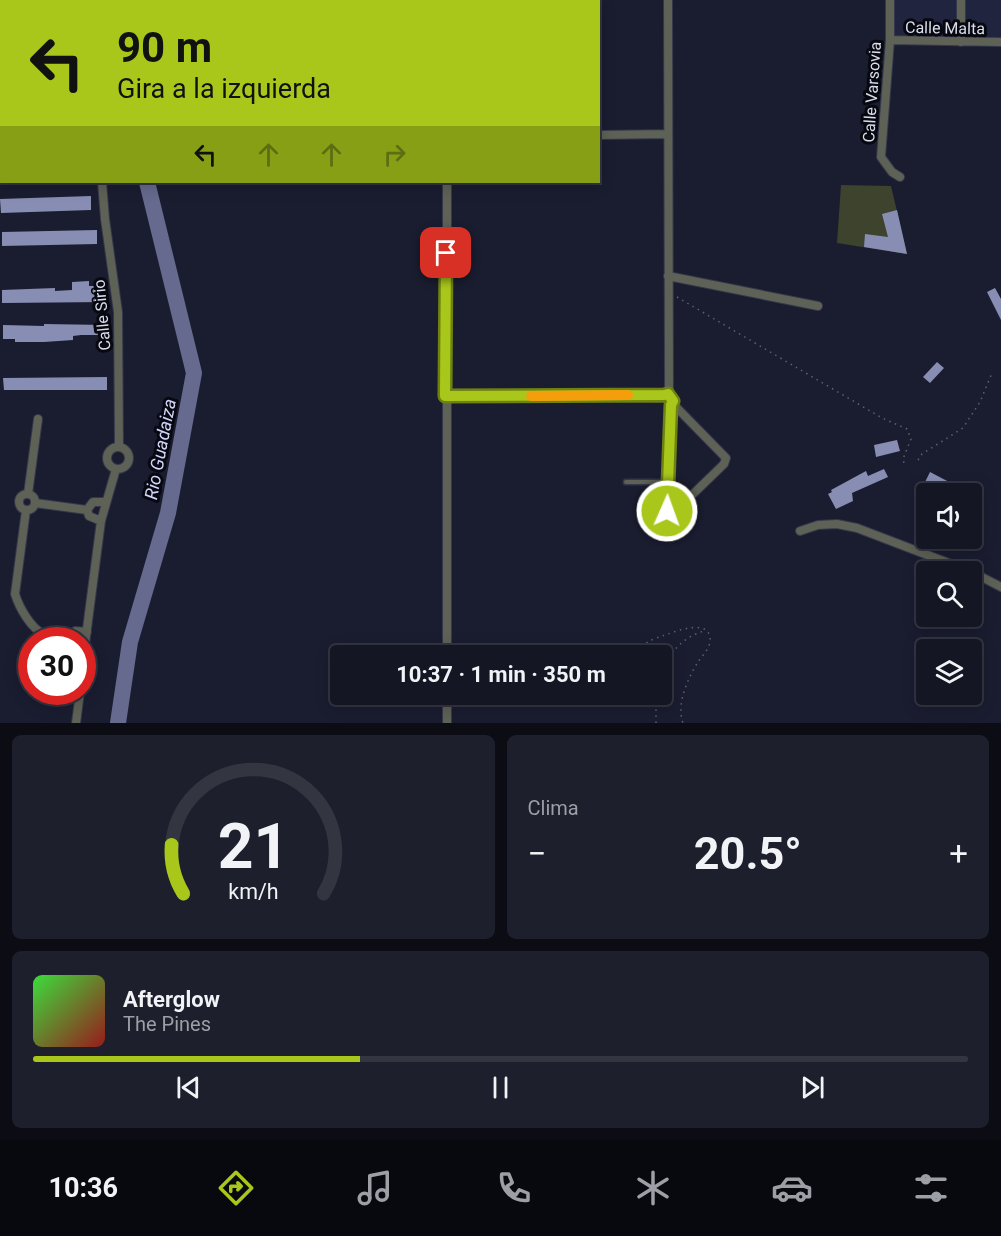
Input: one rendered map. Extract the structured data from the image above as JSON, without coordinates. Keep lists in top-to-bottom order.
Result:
{
  "streets": {
    "street": ["Calle Malta", "Calle Varsovia", "Calle Sirio"]
  },
  "crossings": [
    ["Calle Malta", "Calle Varsovia"]
  ],
  "water": ["Rio Guadaiza"],
  "page": {
    "turn": ["90 m", "Gira a la izquierda"],
    "limit": "30",
    "trip": "10:37 · 1 min · 350 m",
    "tile": "Clima",
    "heat": ["−", "20.5°", "+"],
    "song": ["Afterglow", "The Pines"],
    "tabs": "10:36",
    "gauge": ["21", "km/h"]
  }
}
